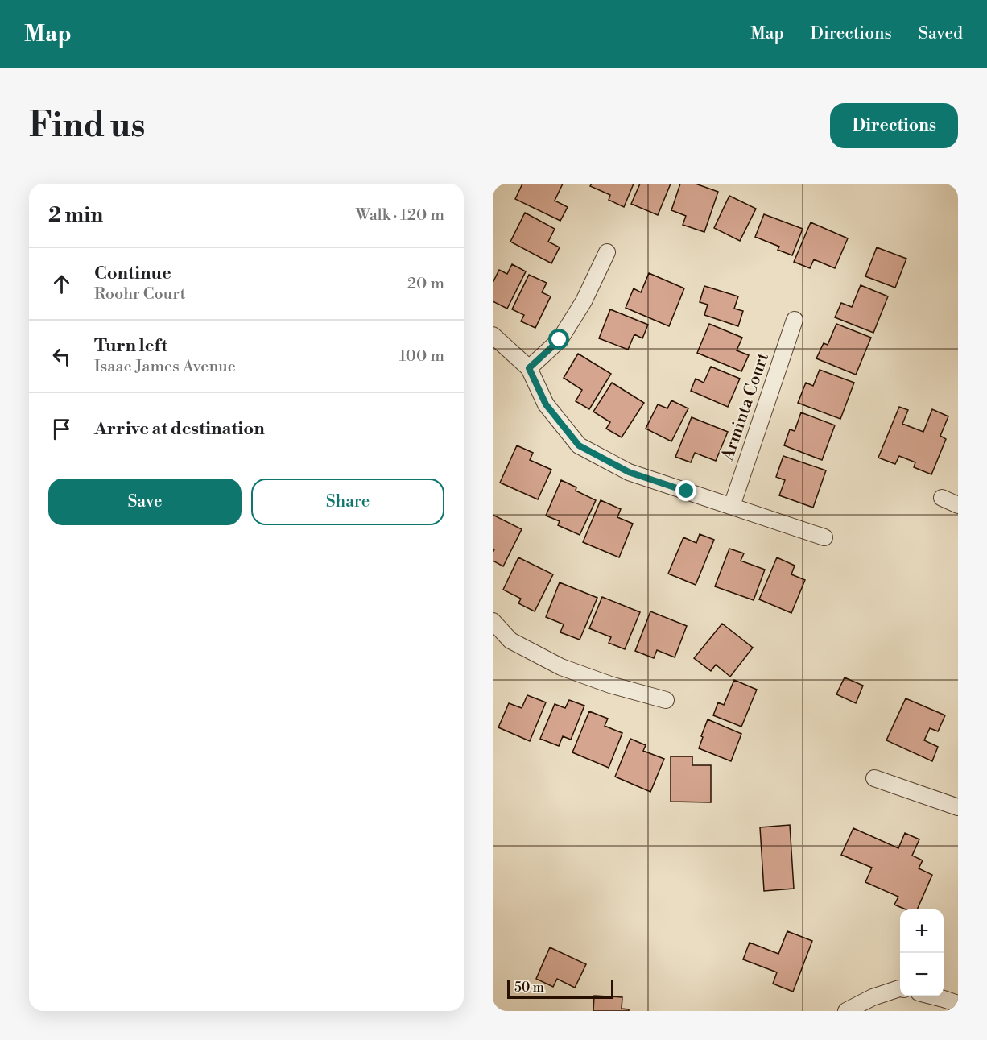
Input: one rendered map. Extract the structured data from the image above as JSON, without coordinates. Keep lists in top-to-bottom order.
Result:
{
  "streets": {
    "street": ["Arminta Court"]
  },
  "scale_bar": "50 m",
  "page": {
    "header": "Map",
    "nav": ["Map", "Directions", "Saved"],
    "buttons": [
      "Directions",
      ["Save", "Share"]
    ],
    "title": "Find us",
    "heading": ["2 min", "Walk · 120 m"],
    "list": [
      ["Continue", "Roohr Court", "20 m"],
      ["Turn left", "Isaac James Avenue", "100 m"],
      "Arrive at destination"
    ],
    "map_buttons": ["+", "−"],
    "scale": "50 m"
  }
}
